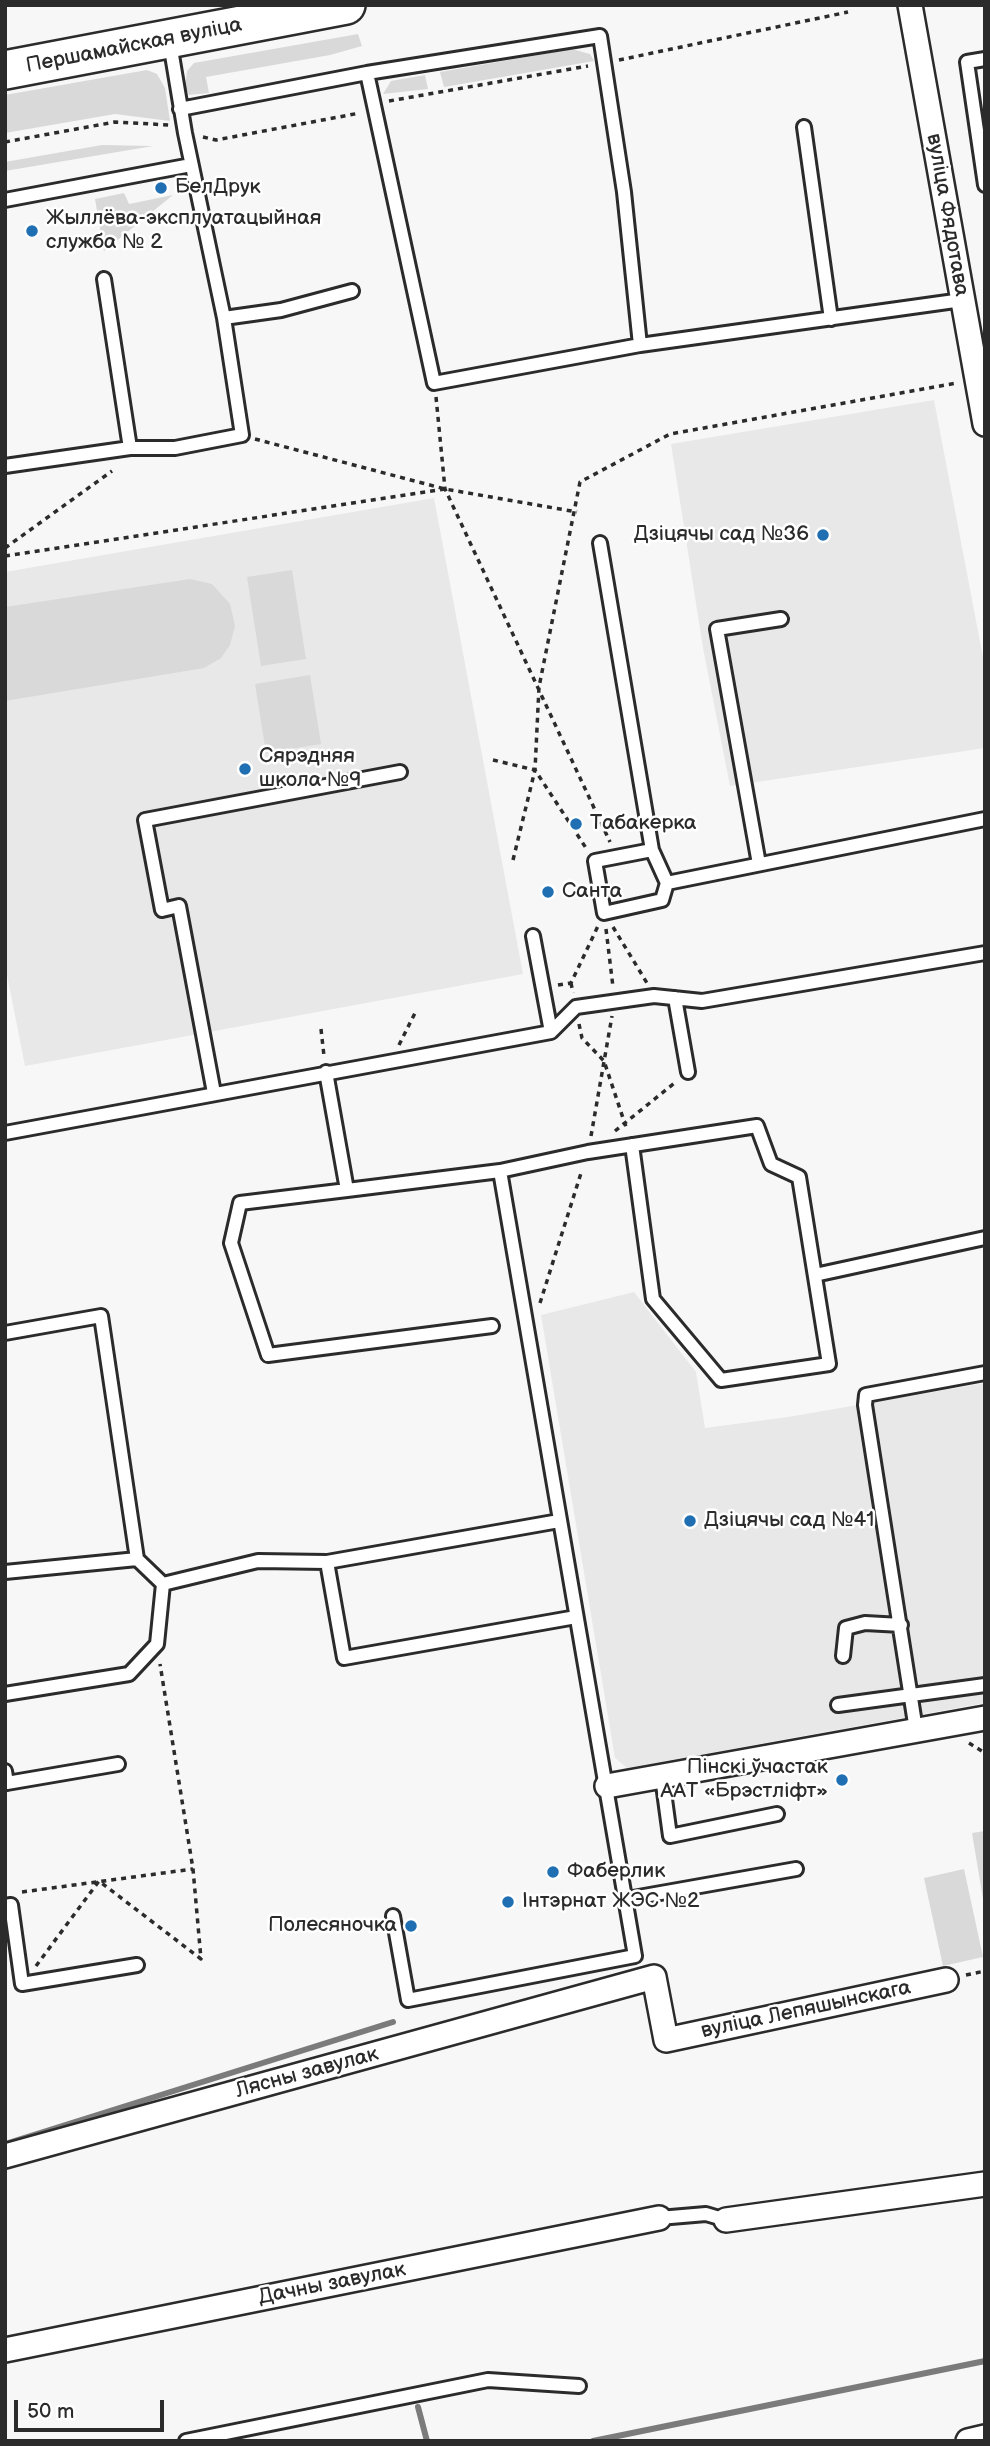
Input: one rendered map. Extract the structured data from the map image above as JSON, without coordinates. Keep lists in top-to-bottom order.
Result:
{
  "streets": {
    "main road": ["Першамайская вуліца"],
    "street": [
      "вуліца Фядотава",
      "вуліца Лепяшынскага",
      "Лясны завулак",
      "Дачны завулак"
    ]
  },
  "crossings": [
    ["вуліца Лепяшынскага", "Лясны завулак"]
  ],
  "places": [
    "БелДрук",
    "Жыллёва-эксплуатацыйная служба № 2",
    "Дзіцячы сад №36",
    "Сярэдняя школа №9",
    "Табакерка",
    "Санта",
    "Дзіцячы сад №41",
    "Пінскі ўчастак ААТ «Брэстліфт»",
    "Фаберлик",
    "Інтэрнат ЖЭС №2",
    "Полесяночка"
  ],
  "scale_bar": "50 m"
}
